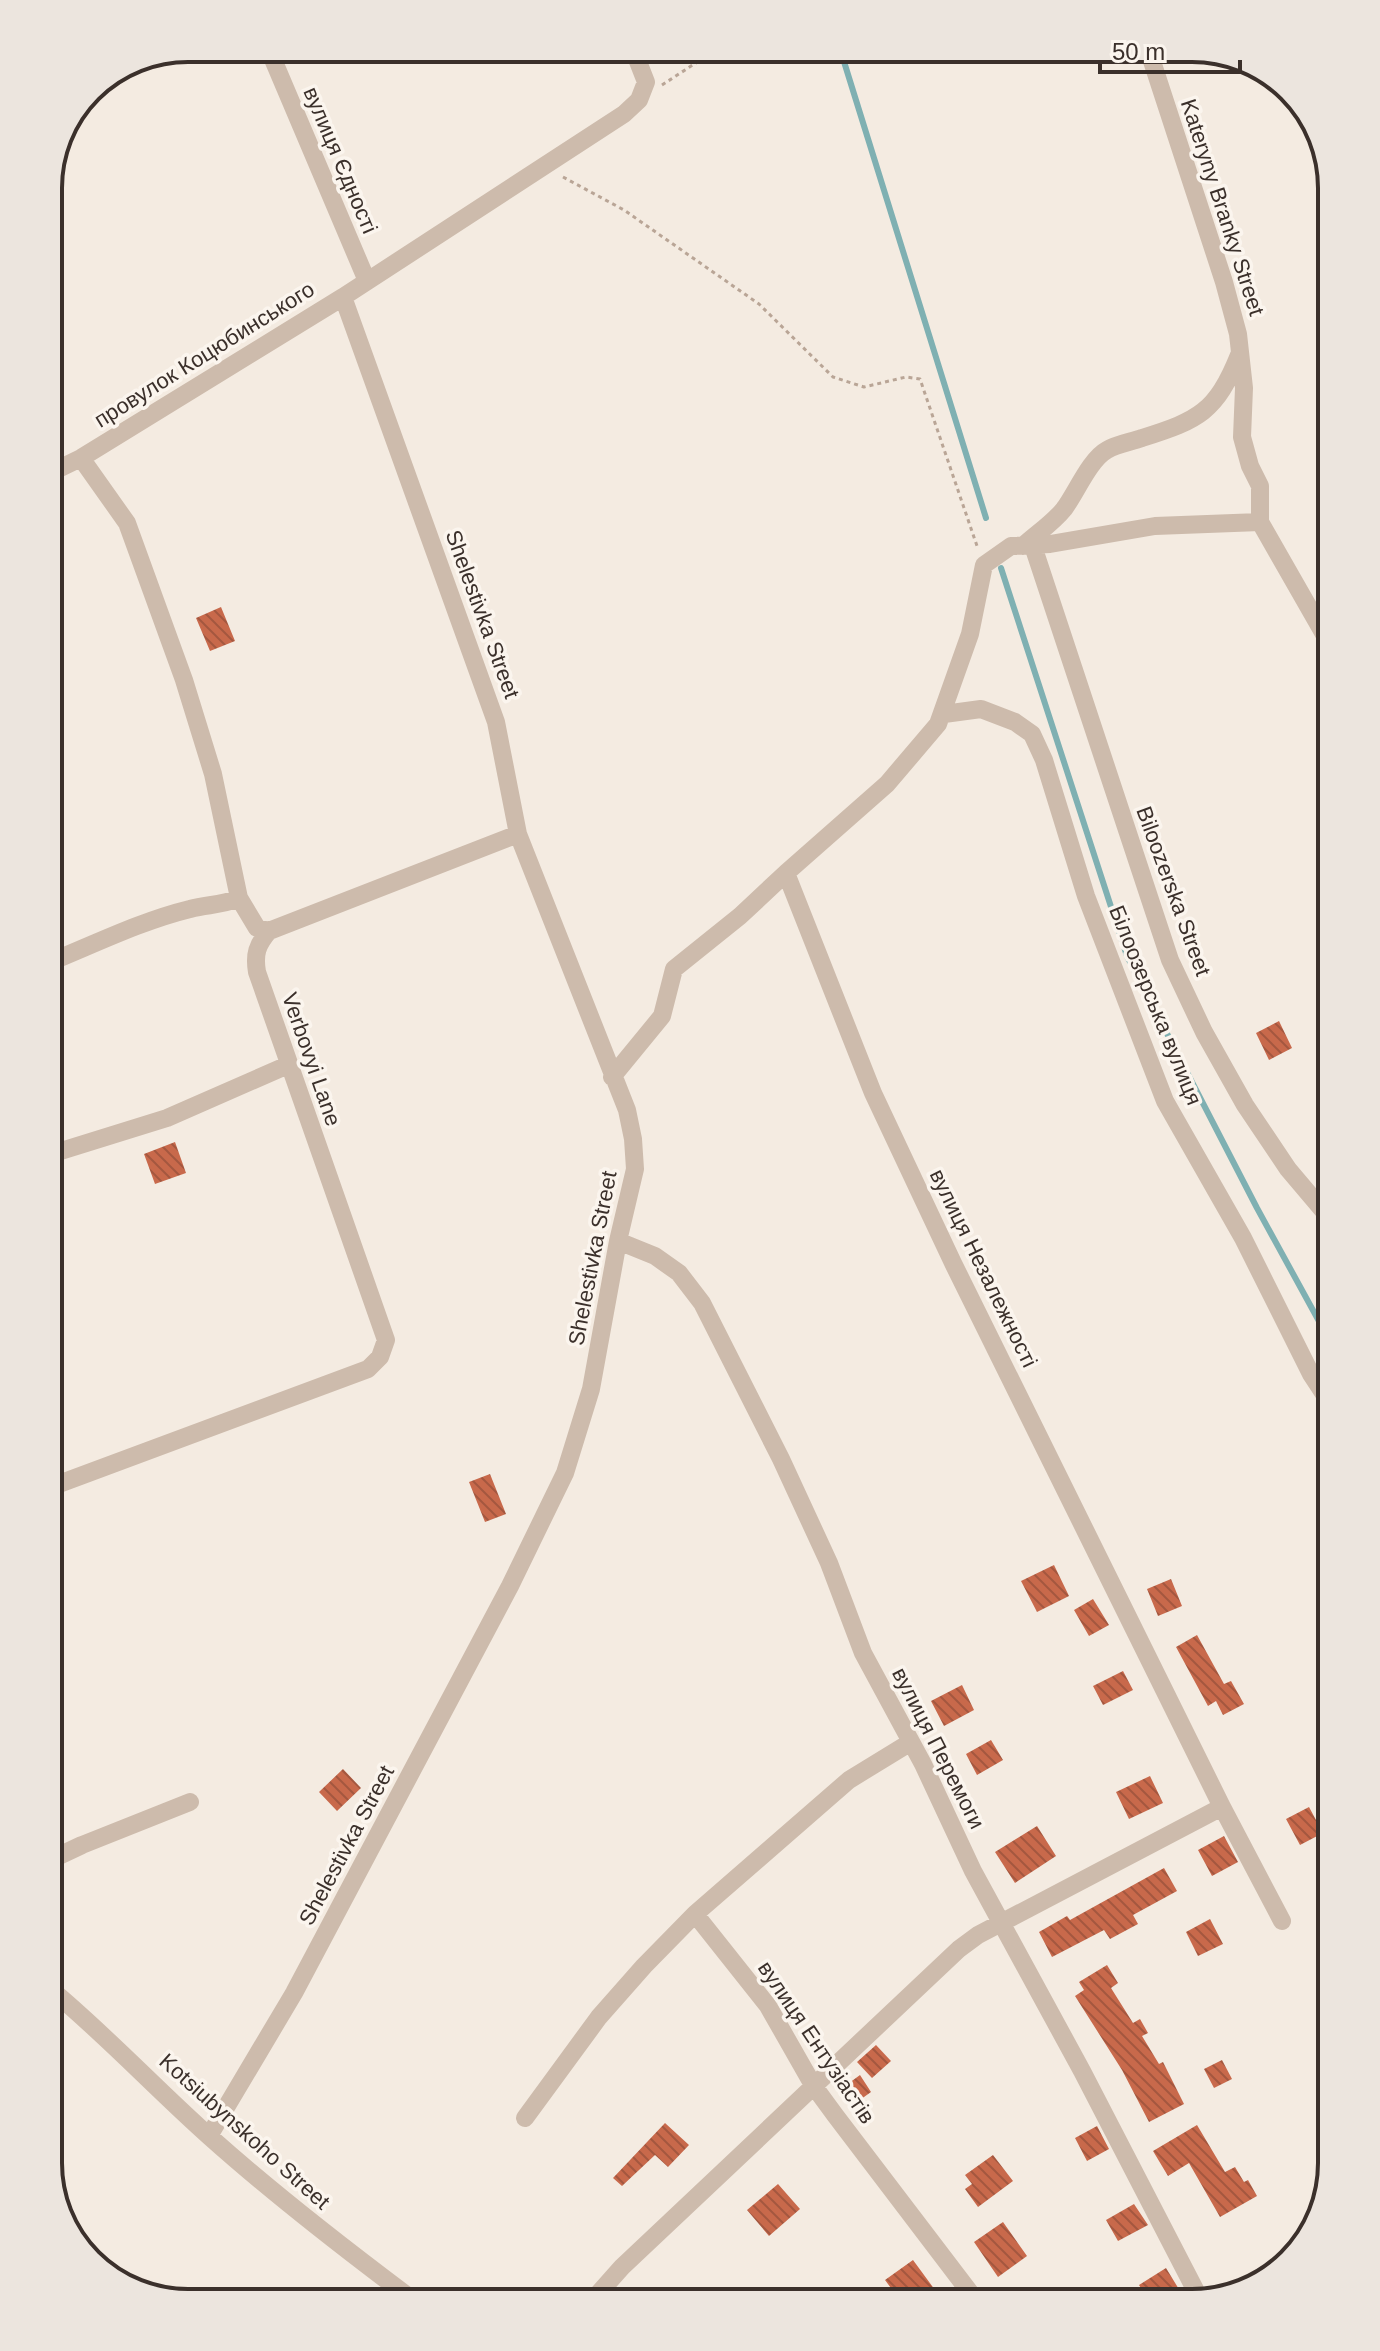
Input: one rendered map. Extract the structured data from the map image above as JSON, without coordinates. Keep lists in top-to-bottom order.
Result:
{
  "streets": {
    "street": [
      "вулиця Єдності",
      "Kateryny Branky Street",
      "провулок Коцюбинського",
      "Shelestivka Street",
      "Biloozerska Street",
      "Білоозерська вулиця",
      "Verbovyi Lane",
      "вулиця Незалежності",
      "вулиця Перемоги",
      "вулиця Ентузіастів",
      "Kotsiubynskoho Street"
    ]
  },
  "crossings": [
    ["вулиця Єдності", "провулок Коцюбинського"],
    ["провулок Коцюбинського", "Shelestivka Street"],
    ["Shelestivka Street", "вулиця Перемоги"],
    ["Shelestivka Street", "Kotsiubynskoho Street"]
  ],
  "scale_bar": "50 m"
}
